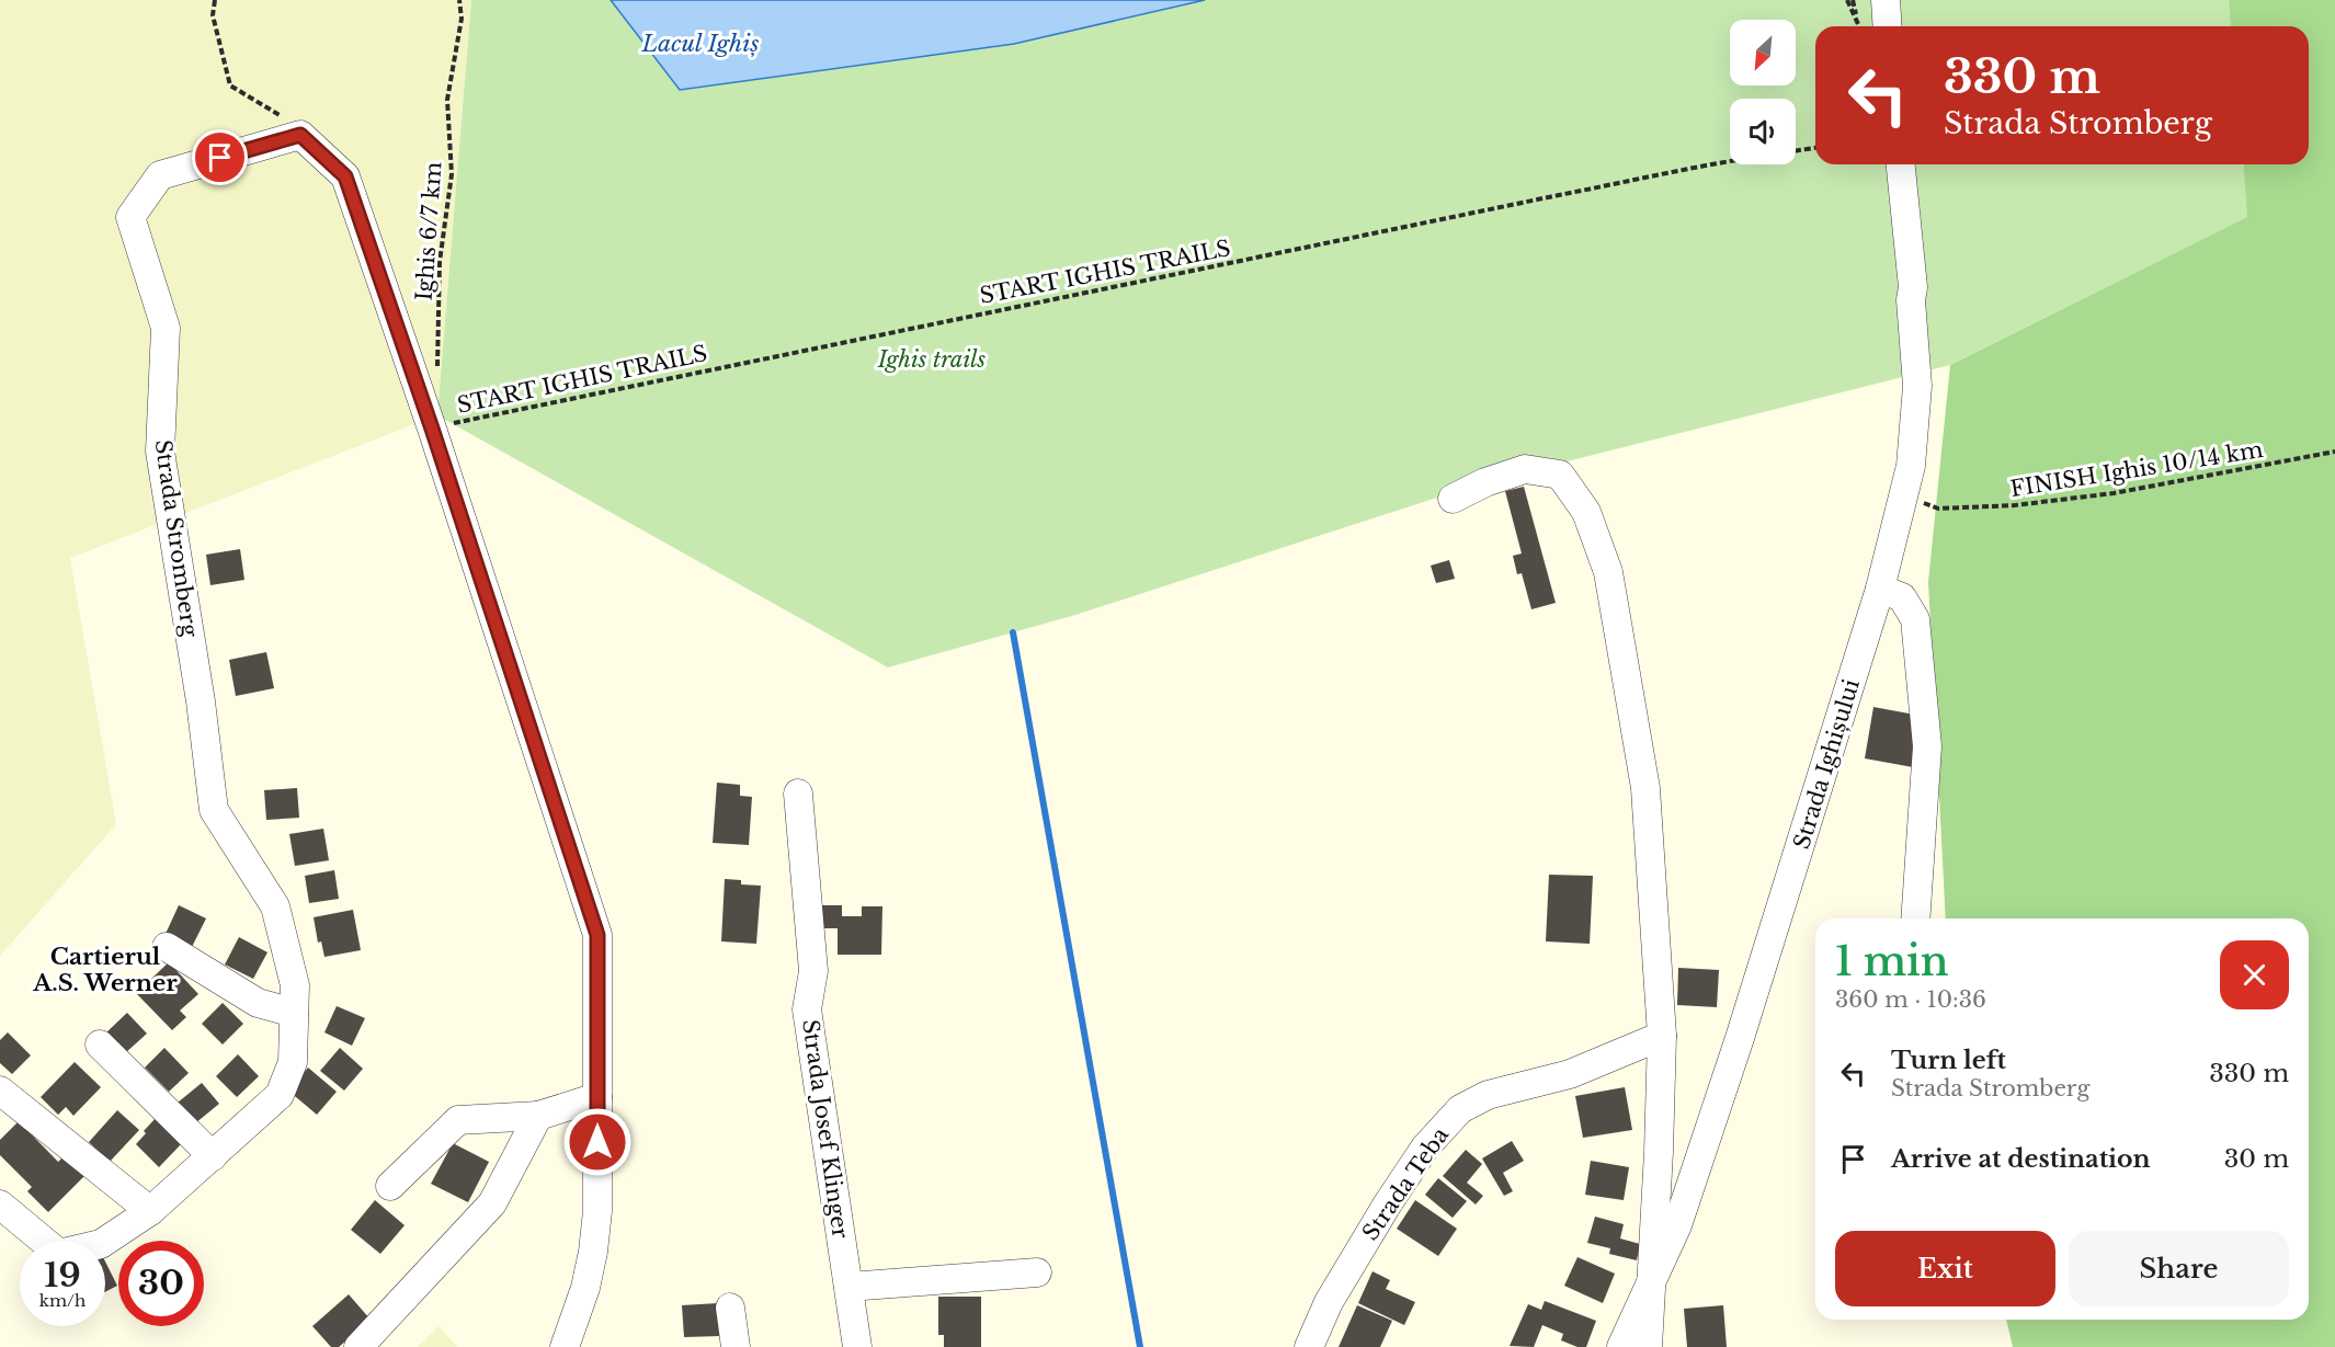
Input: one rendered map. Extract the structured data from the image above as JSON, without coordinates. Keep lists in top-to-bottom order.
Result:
{
  "streets": {
    "street": [
      "Strada Stromberg",
      "Strada Ighișului",
      "Strada Josef Klinger",
      "Strada Teba"
    ],
    "path": ["Ighis 6/7 km", "START IGHIS TRAILS", "FINISH Ighis 10/14 km"]
  },
  "crossings": [
    ["FINISH Ighis 10/14 km", "Strada Ighișului"]
  ],
  "districts": ["Cartierul A.S. Werner"],
  "water": ["Lacul Ighiș"],
  "parks": ["Ighis trails"],
  "north": "bottom left",
  "page": {
    "turn": ["330 m", "Strada Stromberg"],
    "heading": ["1 min", "360 m · 10:36"],
    "list": [
      {
        "name": "Turn left",
        "note": "Strada Stromberg",
        "value": "330 m"
      },
      {
        "name": "Arrive at destination",
        "value": "30 m"
      }
    ],
    "buttons": ["Exit", "Share"],
    "speed": "19 km/h",
    "limit": "30"
  }
}
